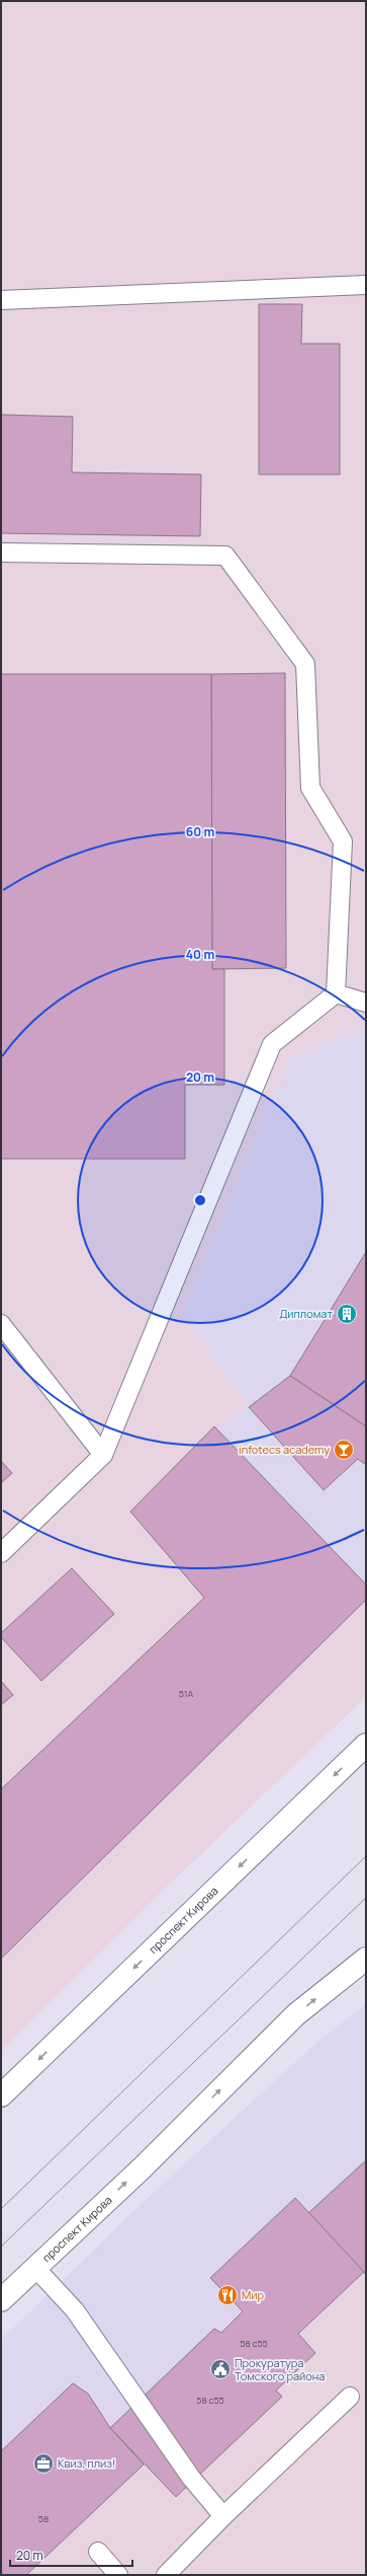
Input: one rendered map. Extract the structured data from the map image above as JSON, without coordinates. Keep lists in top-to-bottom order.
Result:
{
  "streets": {
    "main road": ["проспект Кирова"]
  },
  "places": {
    "building": ["Дипломат"],
    "bar": ["infotecs academy"],
    "restaurant": ["Мир"],
    "public building": ["Прокуратура Томского района"],
    "office": ["Квиз, плиз!"]
  },
  "house_numbers": [
    "51А",
    "58 с55",
    "58 с55",
    "58"
  ],
  "scale_bar": "20 m",
  "rings": ["60 m", "40 m", "20 m"]
}
